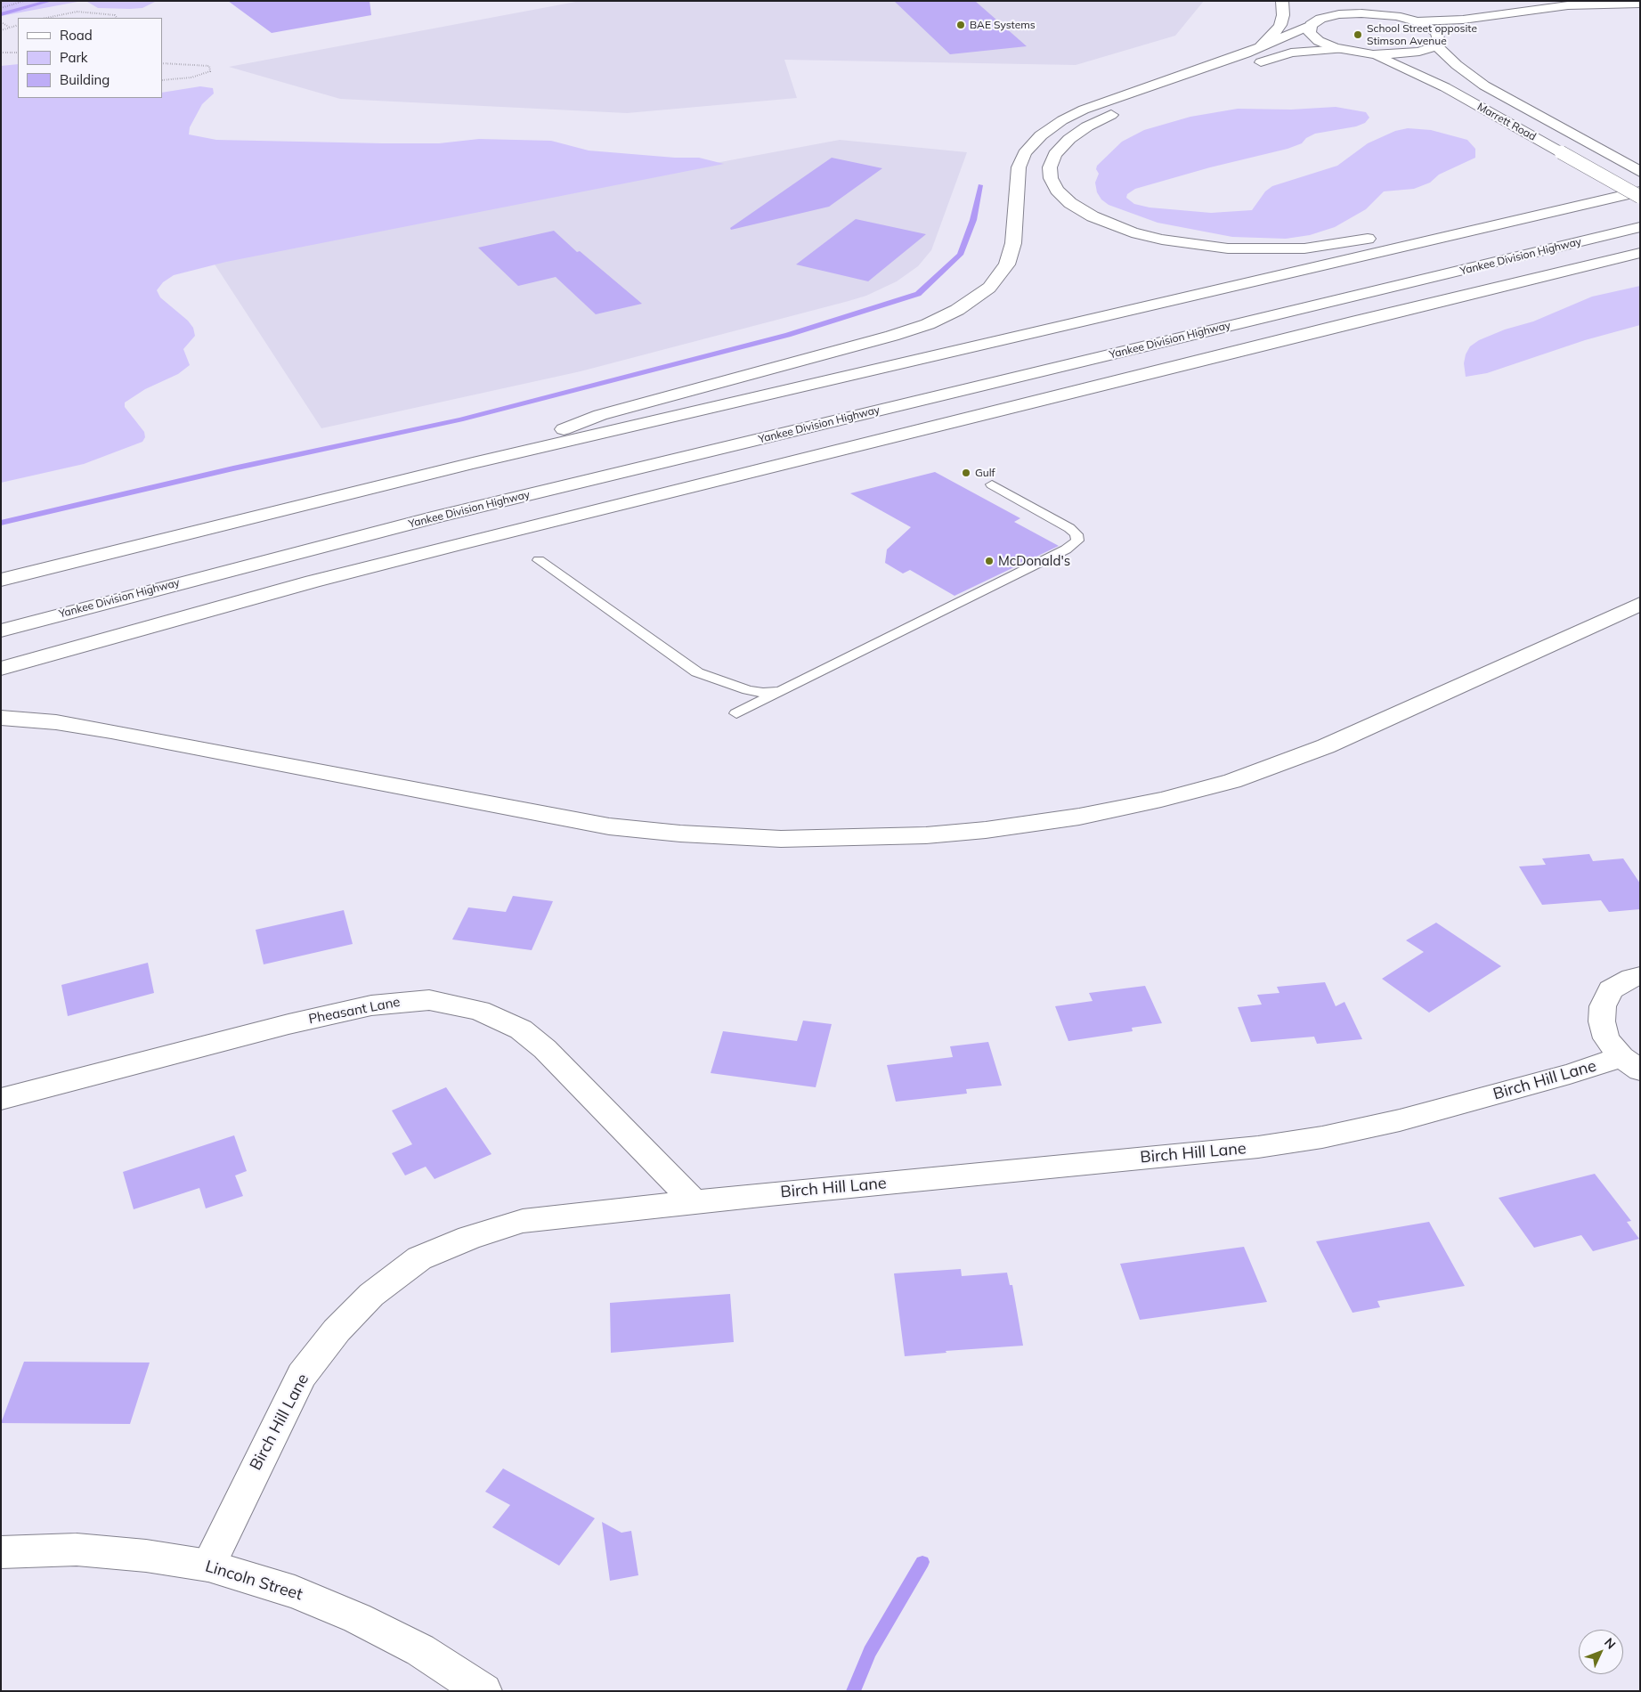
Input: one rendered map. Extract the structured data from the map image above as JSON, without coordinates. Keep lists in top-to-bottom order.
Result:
{
  "streets": {
    "main road": [
      "Marrett Road",
      "Yankee Division Highway",
      "Pheasant Lane",
      "Birch Hill Lane",
      "Lincoln Street"
    ]
  },
  "crossings": [
    ["Pheasant Lane", "Birch Hill Lane"],
    ["Birch Hill Lane", "Lincoln Street"]
  ],
  "places": [
    "BAE Systems",
    "School Street opposite Stimson Avenue",
    "Gulf",
    "McDonald's"
  ],
  "legend": ["Road", "Park", "Building"],
  "north": "top right"
}
